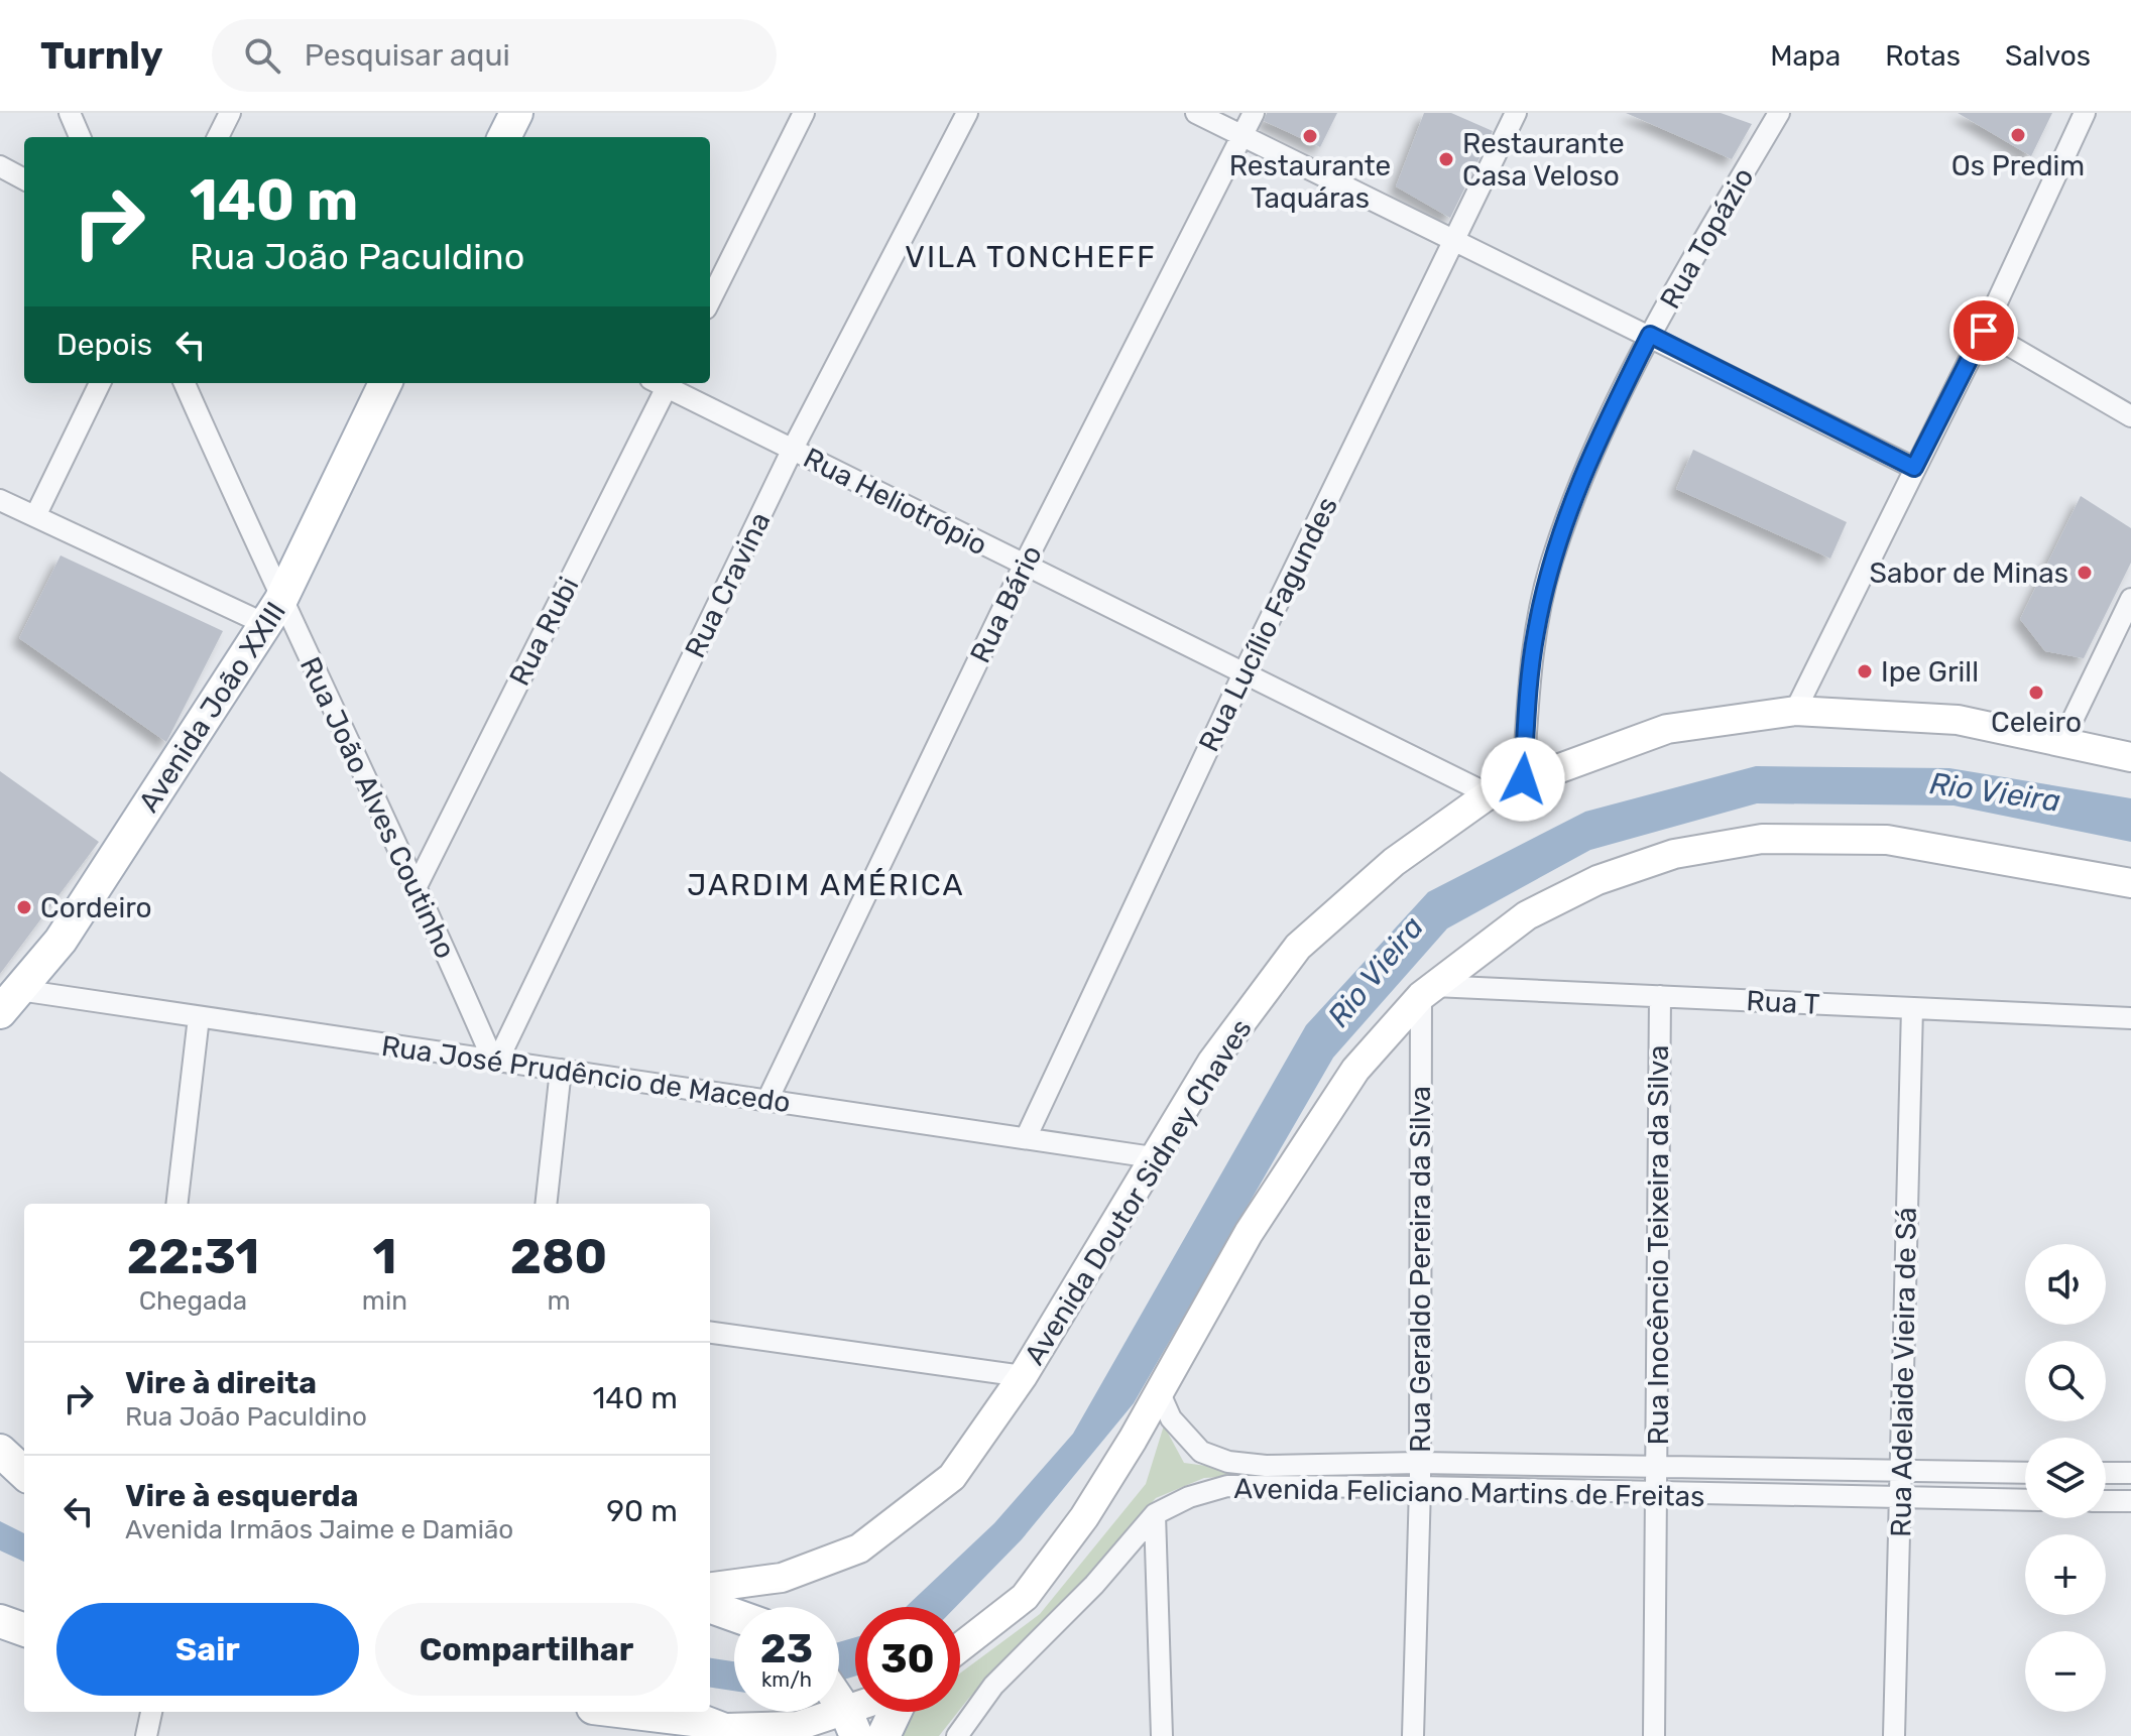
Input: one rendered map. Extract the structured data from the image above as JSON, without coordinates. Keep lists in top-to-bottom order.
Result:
{
  "streets": {
    "main road": ["Avenida João XXIII", "Avenida Doutor Sidney Chaves"],
    "street": [
      "Rua Topázio",
      "Rua Heliotrópio",
      "Rua Cravina",
      "Rua Bário",
      "Rua Lucílio Fagundes",
      "Rua Rubi",
      "Rua João Alves Coutinho",
      "Rua T",
      "Rua José Prudêncio de Macedo",
      "Rua Inocêncio Teixeira da Silva",
      "Rua Geraldo Pereira da Silva",
      "Rua Adelaide Vieira de Sá",
      "Avenida Feliciano Martins de Freitas"
    ]
  },
  "crossings": [
    ["Rua Topázio", "Avenida Doutor Sidney Chaves"],
    ["Rua Heliotrópio", "Rua Cravina"],
    ["Rua Heliotrópio", "Rua Bário"],
    ["Rua Heliotrópio", "Rua Lucílio Fagundes"],
    ["Rua Heliotrópio", "Avenida Doutor Sidney Chaves"],
    ["Rua Cravina", "Rua João Alves Coutinho"],
    ["Rua Cravina", "Rua José Prudêncio de Macedo"],
    ["Rua Bário", "Rua José Prudêncio de Macedo"],
    ["Rua Lucílio Fagundes", "Rua José Prudêncio de Macedo"],
    ["Rua Rubi", "Rua João Alves Coutinho"],
    ["Avenida João XXIII", "Rua João Alves Coutinho"],
    ["Avenida João XXIII", "Rua José Prudêncio de Macedo"],
    ["Rua João Alves Coutinho", "Rua José Prudêncio de Macedo"],
    ["Rua T", "Rua Inocêncio Teixeira da Silva"],
    ["Rua T", "Rua Geraldo Pereira da Silva"],
    ["Rua T", "Rua Adelaide Vieira de Sá"],
    ["Rua José Prudêncio de Macedo", "Avenida Doutor Sidney Chaves"],
    ["Rua Inocêncio Teixeira da Silva", "Avenida Feliciano Martins de Freitas"],
    ["Rua Geraldo Pereira da Silva", "Avenida Feliciano Martins de Freitas"],
    ["Rua Adelaide Vieira de Sá", "Avenida Feliciano Martins de Freitas"]
  ],
  "districts": ["VILA TONCHEFF", "JARDIM AMÉRICA"],
  "water": ["Rio Vieira"],
  "places": [
    "Os Predim",
    "Restaurante Taquáras",
    "Restaurante Casa Veloso",
    "Sabor de Minas",
    "Ipe Grill",
    "Celeiro",
    "Cordeiro"
  ],
  "page": {
    "header": "Turnly",
    "search": "Pesquisar aqui",
    "nav": ["Mapa", "Rotas", "Salvos"],
    "turn": ["140 m", "Rua João Paculdino"],
    "then": "Depois",
    "eta": [
      "22:31",
      "Chegada",
      "1",
      "min",
      "280",
      "m"
    ],
    "map_buttons": ["+", "−"],
    "list": [
      {
        "name": "Vire à direita",
        "note": "Rua João Paculdino",
        "value": "140 m"
      },
      {
        "name": "Vire à esquerda",
        "note": "Avenida Irmãos Jaime e Damião",
        "value": "90 m"
      }
    ],
    "buttons": ["Sair", "Compartilhar"],
    "speed": "23 km/h",
    "limit": "30"
  }
}
